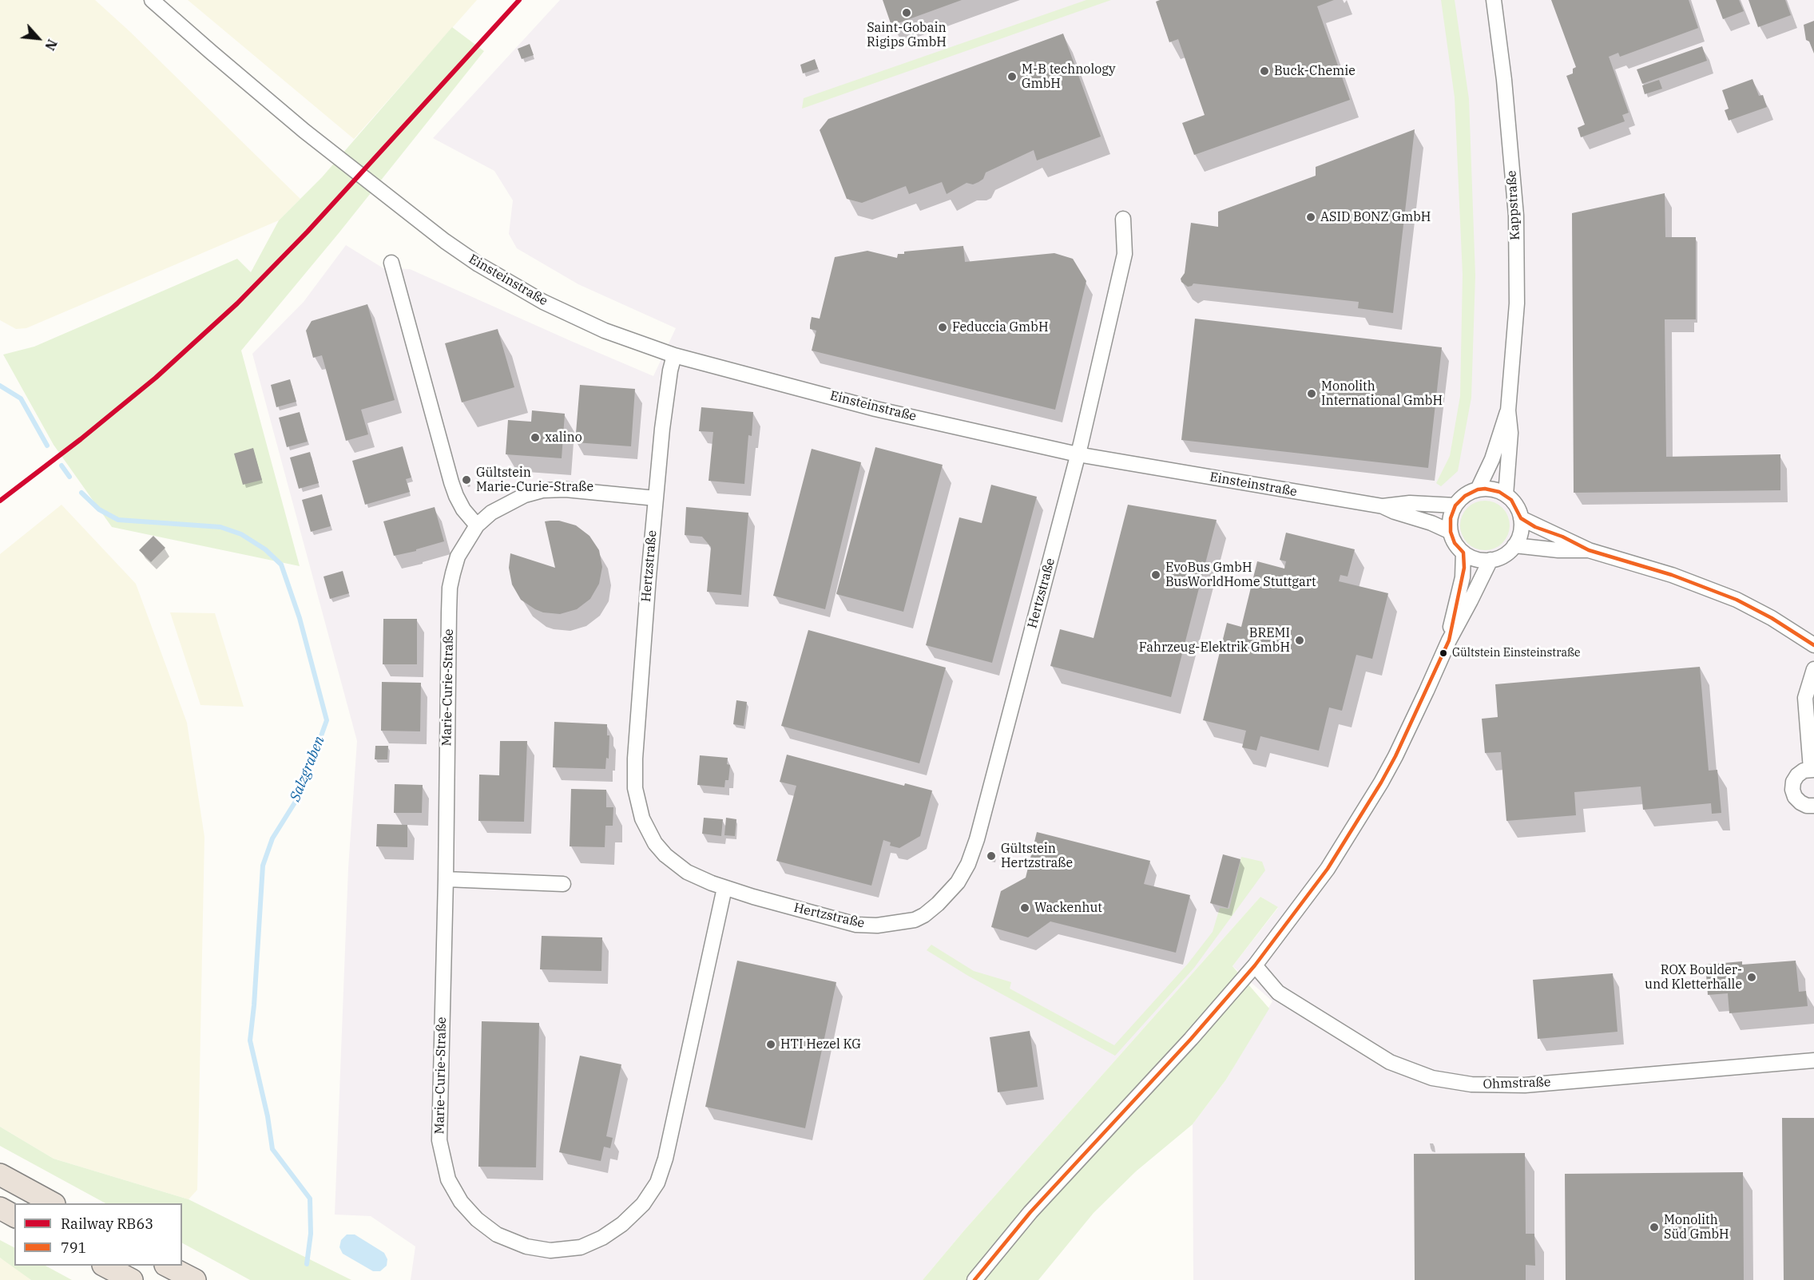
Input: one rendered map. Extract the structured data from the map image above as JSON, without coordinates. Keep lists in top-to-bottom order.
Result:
{
  "streets": {
    "street": [
      "Kappstraße",
      "Einsteinstraße",
      "Hertzstraße",
      "Marie-Curie-Straße",
      "Ohmstraße"
    ]
  },
  "crossings": [
    ["Kappstraße", "Einsteinstraße"],
    ["Einsteinstraße", "Hertzstraße"],
    ["Hertzstraße", "Marie-Curie-Straße"]
  ],
  "water": ["Salzgraben"],
  "places": [
    "Saint-Gobain Rigips GmbH",
    "Buck-Chemie",
    "M-B technology GmbH",
    "ASID BONZ GmbH",
    "Feduccia GmbH",
    "Monolith International GmbH",
    "xalino",
    "Gültstein Marie-Curie-Straße",
    "EvoBus GmbH BusWorldHome Stuttgart",
    "BREMI Fahrzeug-Elektrik GmbH",
    "Gültstein Einsteinstraße",
    "Gültstein Hertzstraße",
    "Wackenhut",
    "ROX Boulder- und Kletterhalle",
    "HTI Hezel KG",
    "Monolith Süd GmbH"
  ],
  "lines": ["rail line RB63", "transit line 791"],
  "legend": ["Railway RB63", "791"],
  "north": "bottom right"
}
